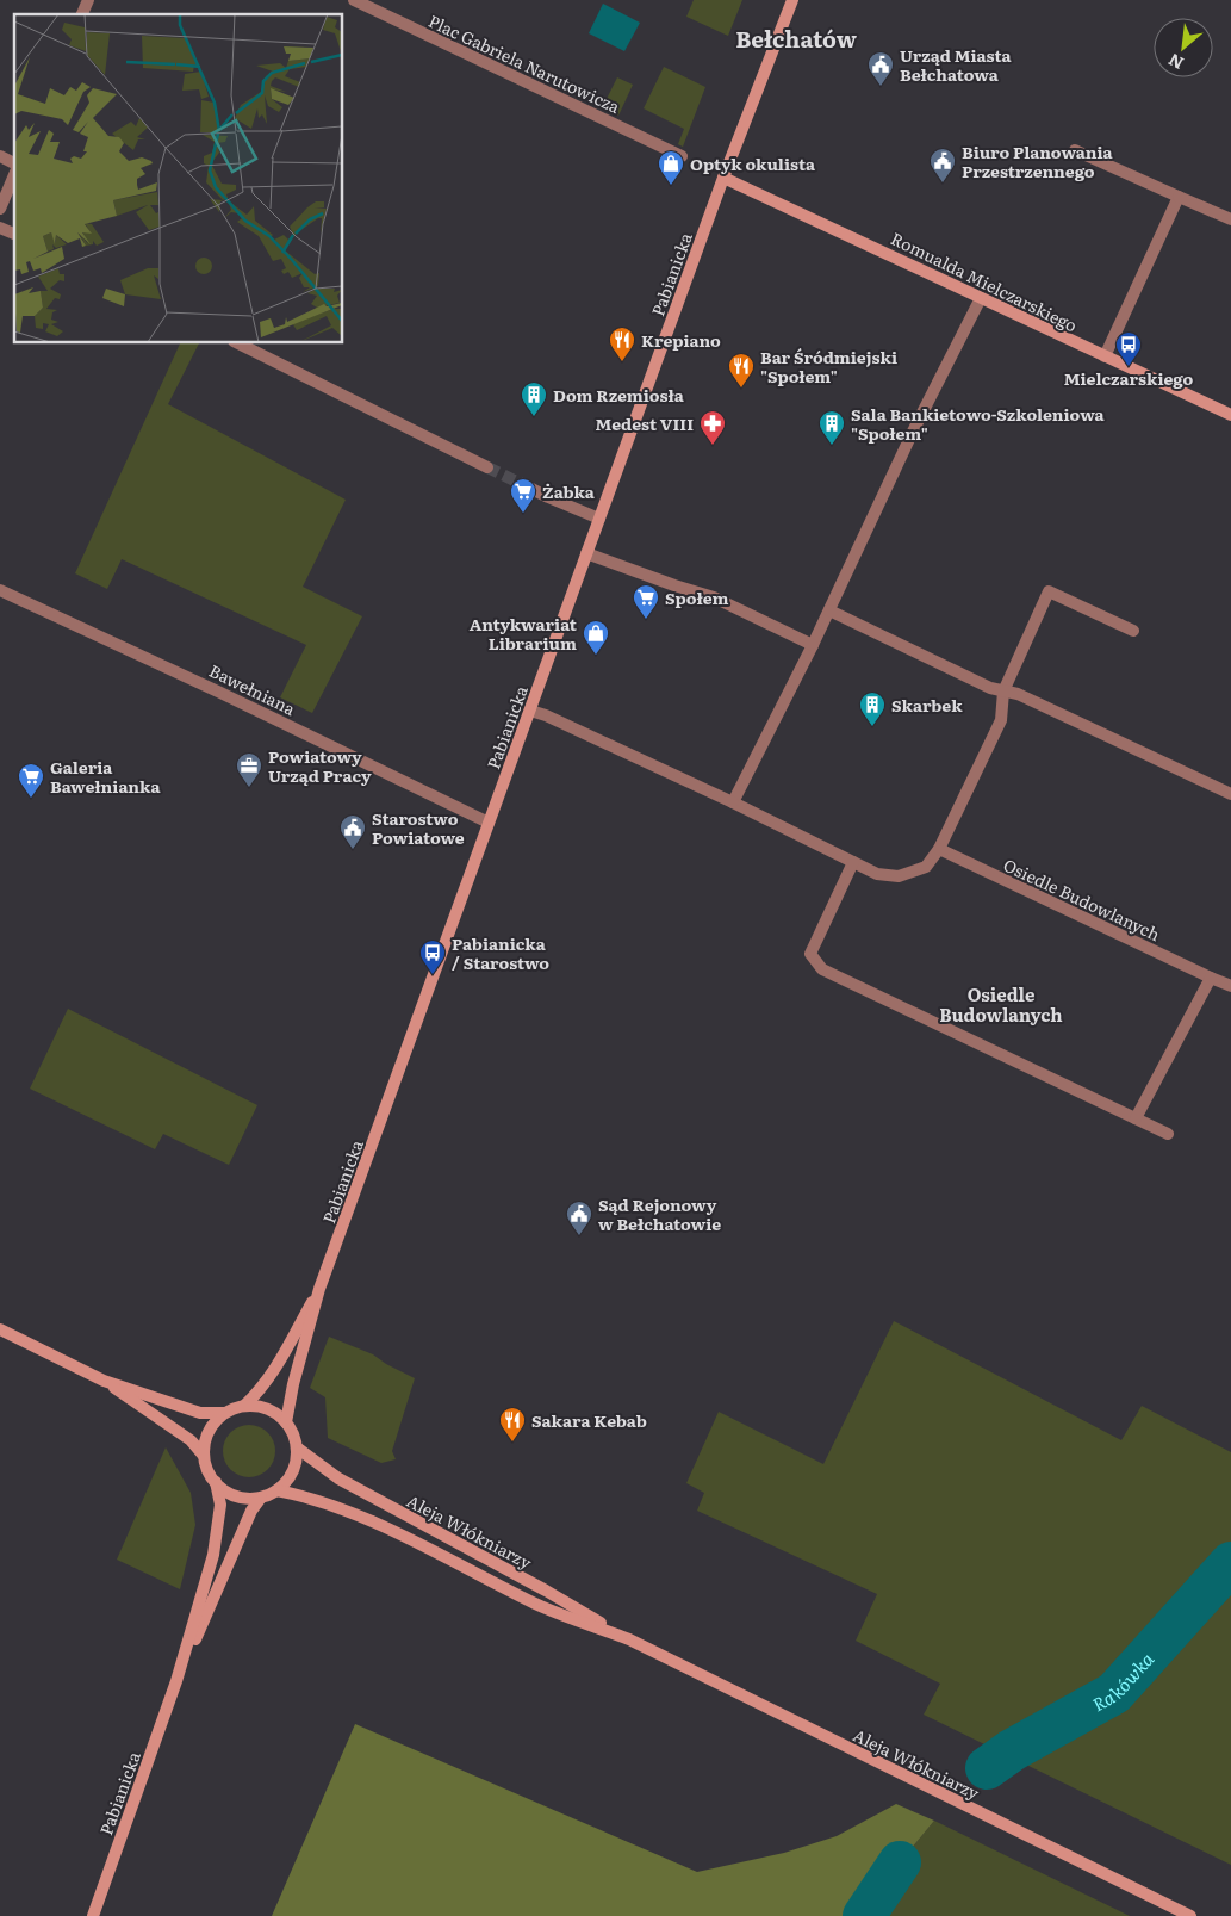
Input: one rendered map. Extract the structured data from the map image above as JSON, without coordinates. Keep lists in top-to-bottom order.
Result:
{
  "streets": {
    "main road": ["Pabianicka", "Romualda Mielczarskiego", "Aleja Włókniarzy"],
    "street": ["Plac Gabriela Narutowicza", "Bawełniana", "Osiedle Budowlanych"]
  },
  "crossings": [
    ["Pabianicka", "Romualda Mielczarskiego"],
    ["Pabianicka", "Bawełniana"],
    ["Pabianicka", "Aleja Włókniarzy"]
  ],
  "districts": ["Bełchatów", "Osiedle Budowlanych"],
  "water": ["Rakówka"],
  "places": {
    "public building": [
      "Urząd Miasta Bełchatowa",
      "Biuro Planowania Przestrzennego",
      "Starostwo Powiatowe",
      "Sąd Rejonowy w Bełchatowie"
    ],
    "shop": ["Optyk okulista", "Antykwariat Librarium"],
    "restaurant": ["Krepiano", "Bar Śródmiejski \"Społem\"", "Sakara Kebab"],
    "bus stop": ["Mielczarskiego", "Pabianicka / Starostwo"],
    "building": ["Dom Rzemiosła", "Sala Bankietowo-Szkoleniowa \"Społem\"", "Skarbek"],
    "pharmacy": ["Medest VIII"],
    "supermarket": ["Żabka", "Społem", "Galeria Bawełnianka"],
    "office": ["Powiatowy Urząd Pracy"]
  },
  "north": "bottom left"
}
